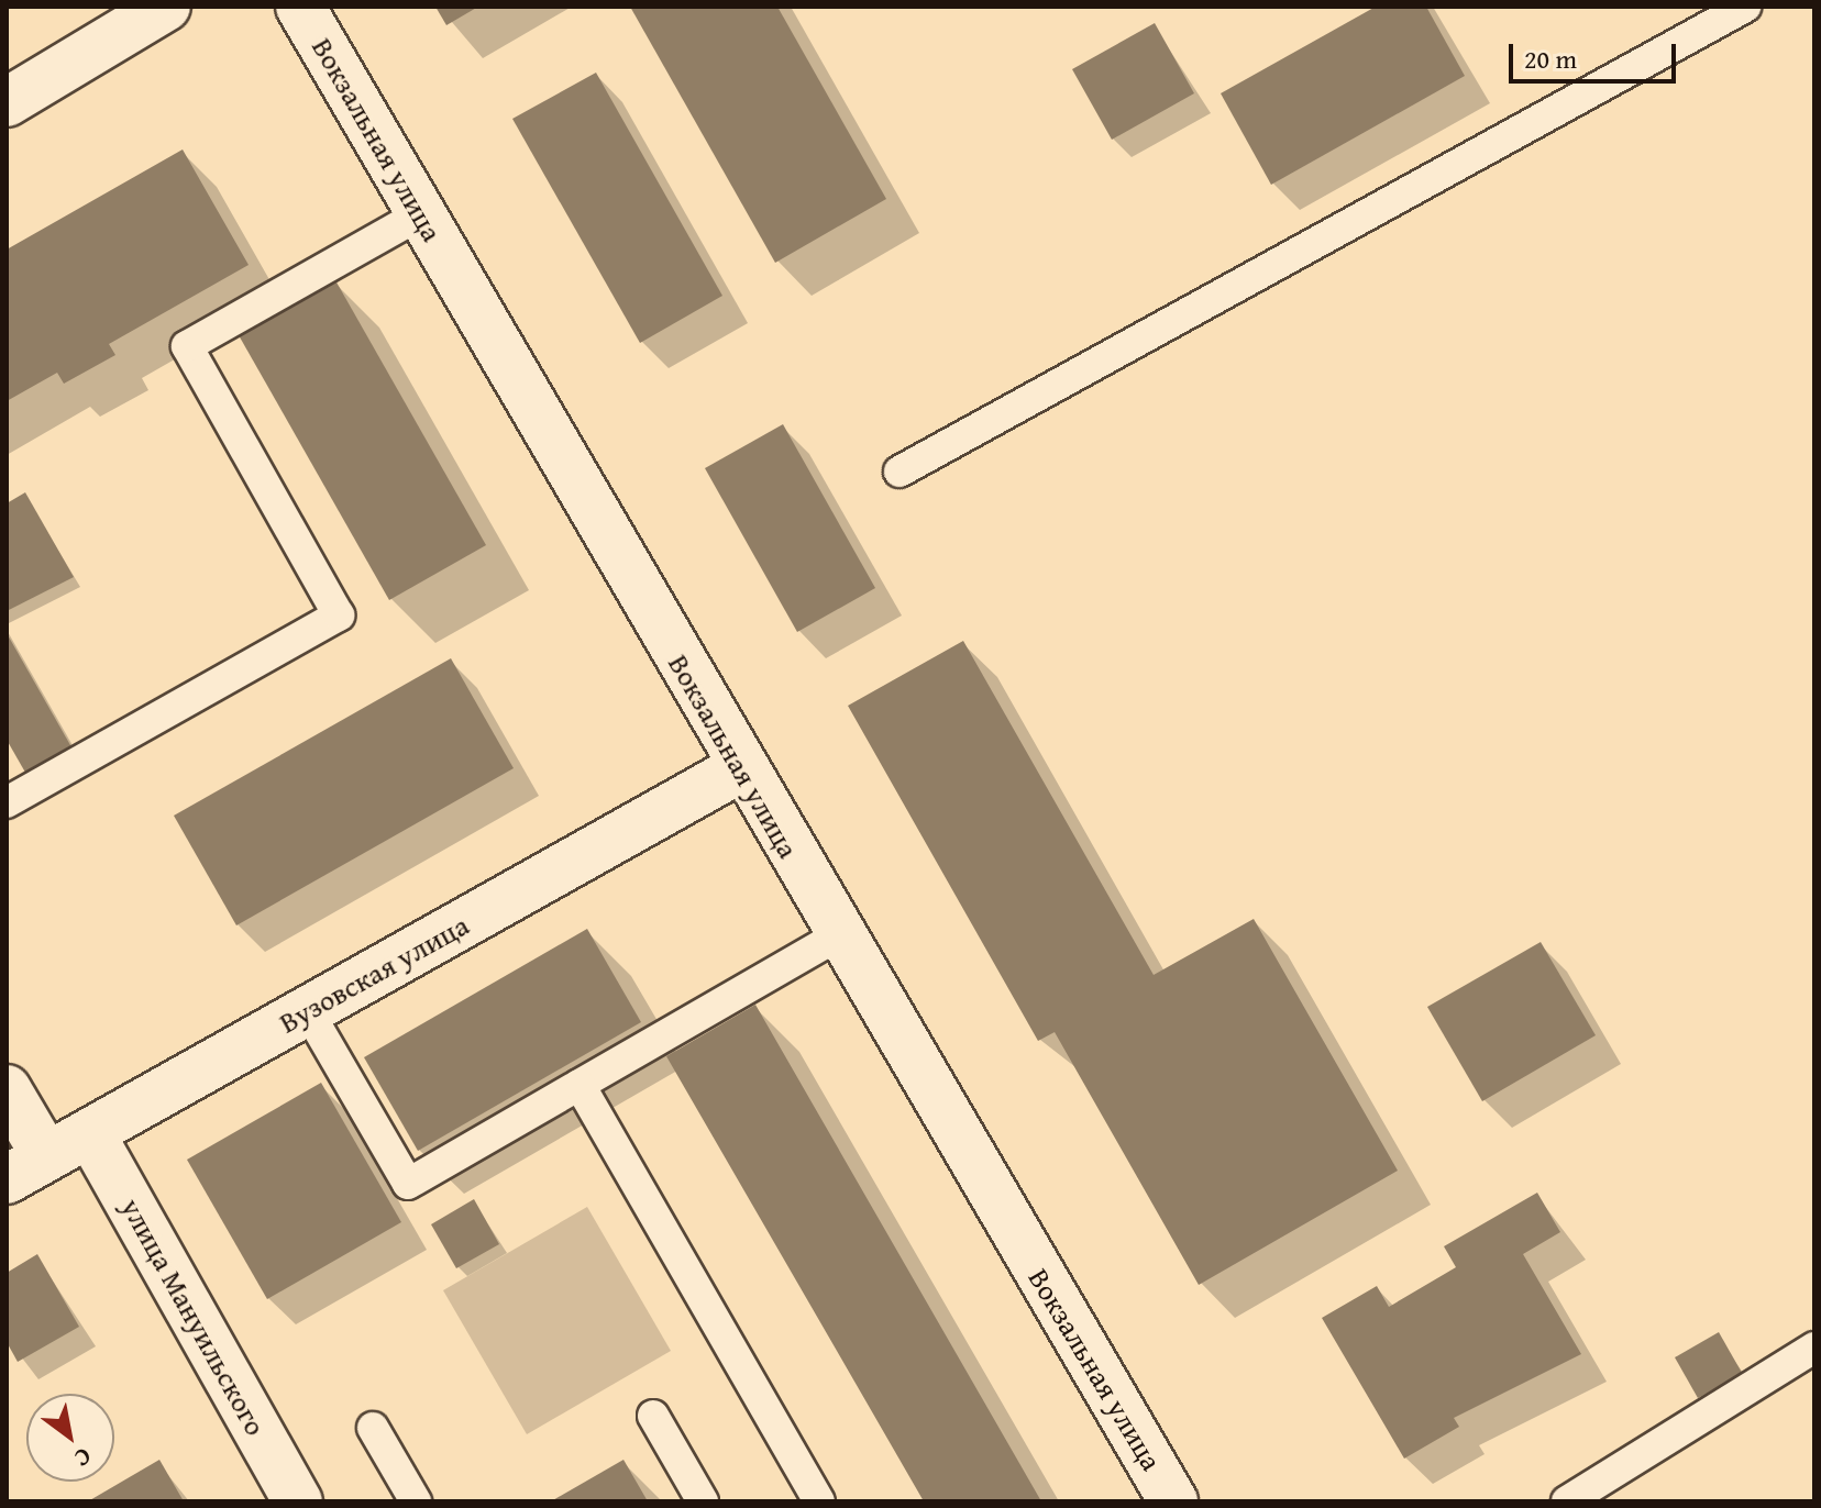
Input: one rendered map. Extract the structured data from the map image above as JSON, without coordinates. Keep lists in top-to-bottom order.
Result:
{
  "streets": {
    "street": ["Вокзальная улица", "Вузовская улица", "улица Мануильского"]
  },
  "crossings": [
    ["Вокзальная улица", "Вузовская улица"],
    ["Вузовская улица", "улица Мануильского"]
  ],
  "scale_bar": "20 m",
  "north": "bottom right"
}
